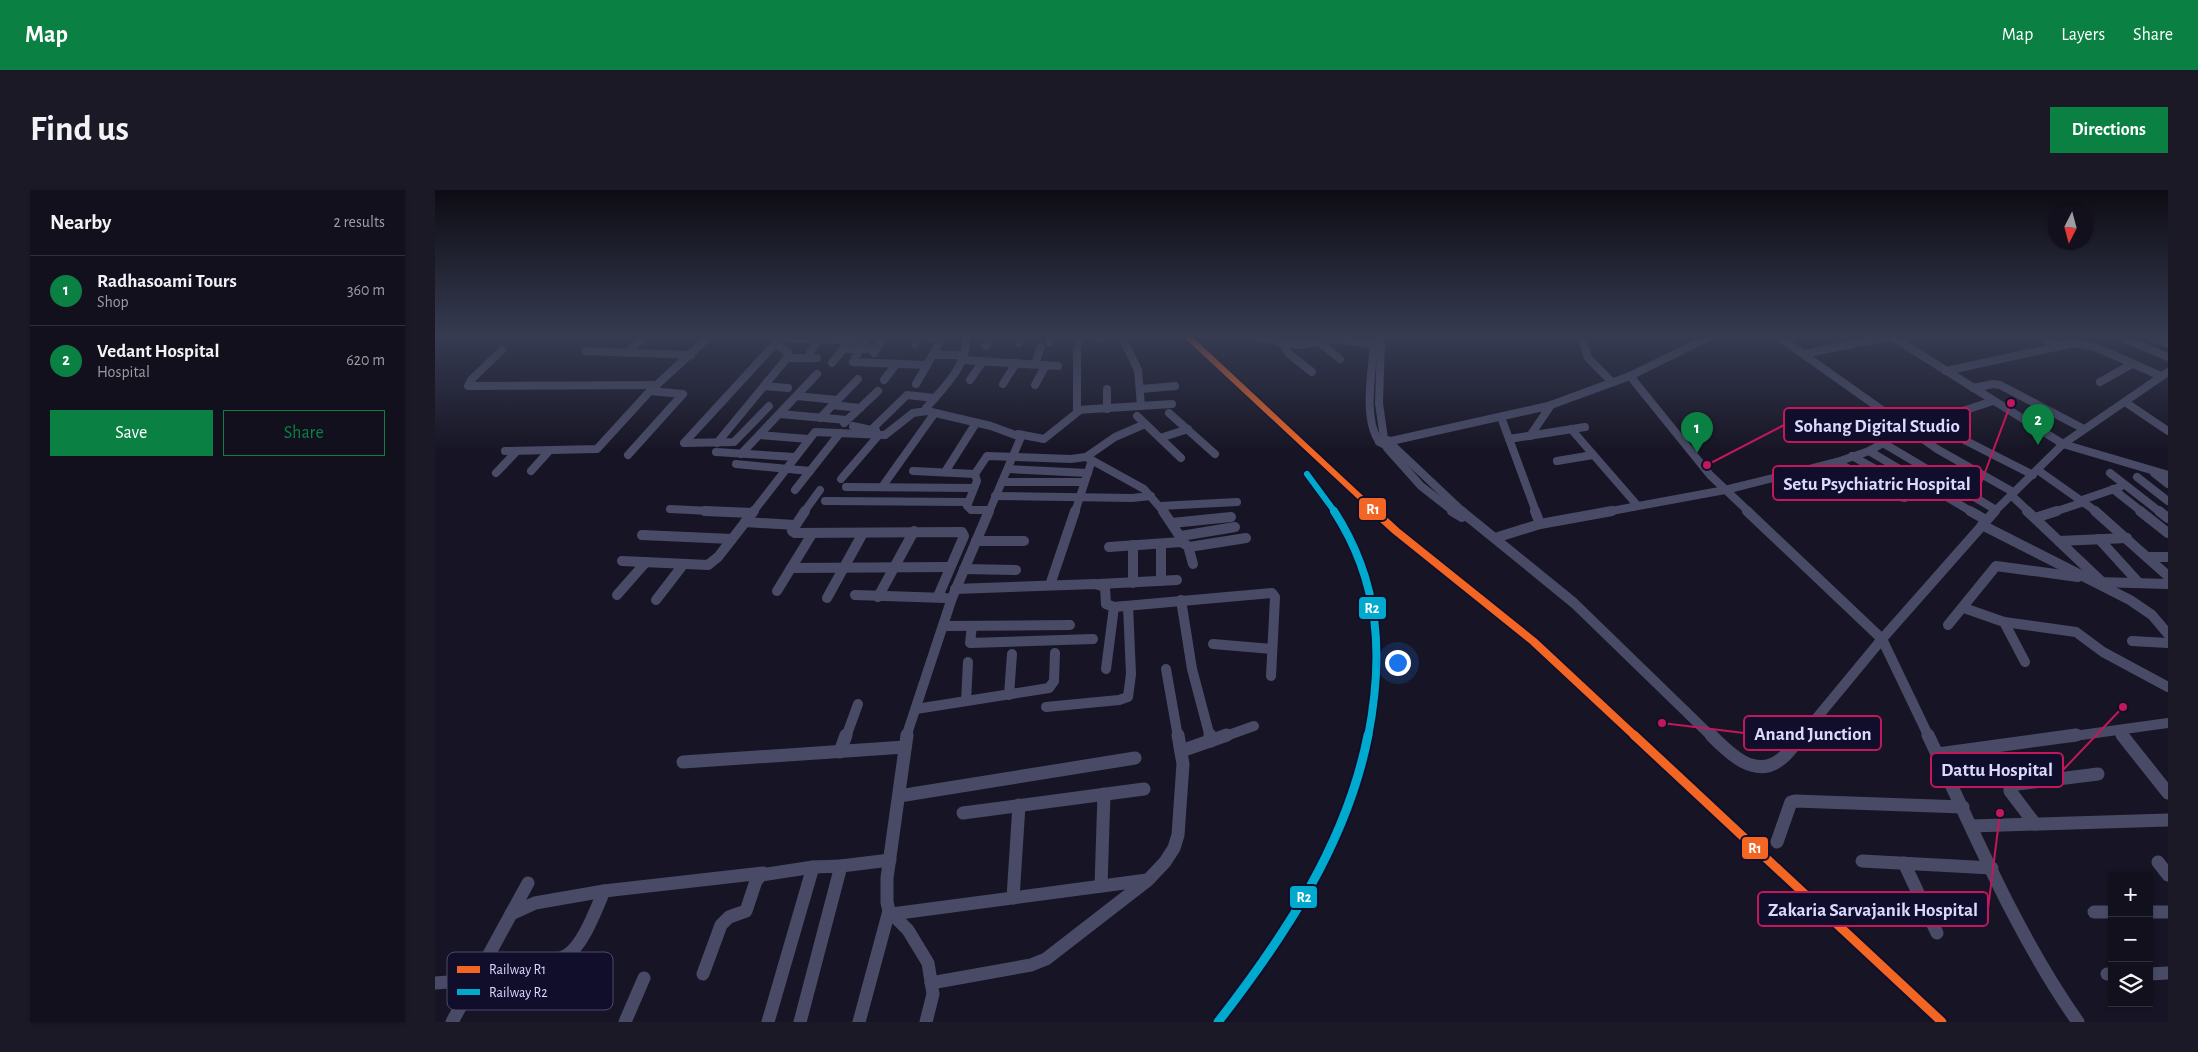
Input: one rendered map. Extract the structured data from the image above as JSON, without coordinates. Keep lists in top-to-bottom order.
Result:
{
  "places": [
    "Setu Psychiatric Hospital",
    "Sohang Digital Studio",
    "Dattu Hospital",
    "Anand Junction",
    "Zakaria Sarvajanik Hospital"
  ],
  "lines": ["rail line R1", "rail line R2"],
  "legend": ["Railway R1", "Railway R2"],
  "north": "bottom",
  "page": {
    "header": "Map",
    "nav": ["Map", "Layers", "Share"],
    "buttons": [
      "Directions",
      ["Save", "Share"]
    ],
    "title": "Find us",
    "heading": ["Nearby", "2 results"],
    "list": [
      {
        "mark": "1",
        "name": "Radhasoami Tours",
        "note": "Shop",
        "value": "360 m"
      },
      {
        "mark": "2",
        "name": "Vedant Hospital",
        "note": "Hospital",
        "value": "620 m"
      }
    ],
    "pins": ["2", "1"],
    "map_buttons": ["+", "−"]
  }
}
